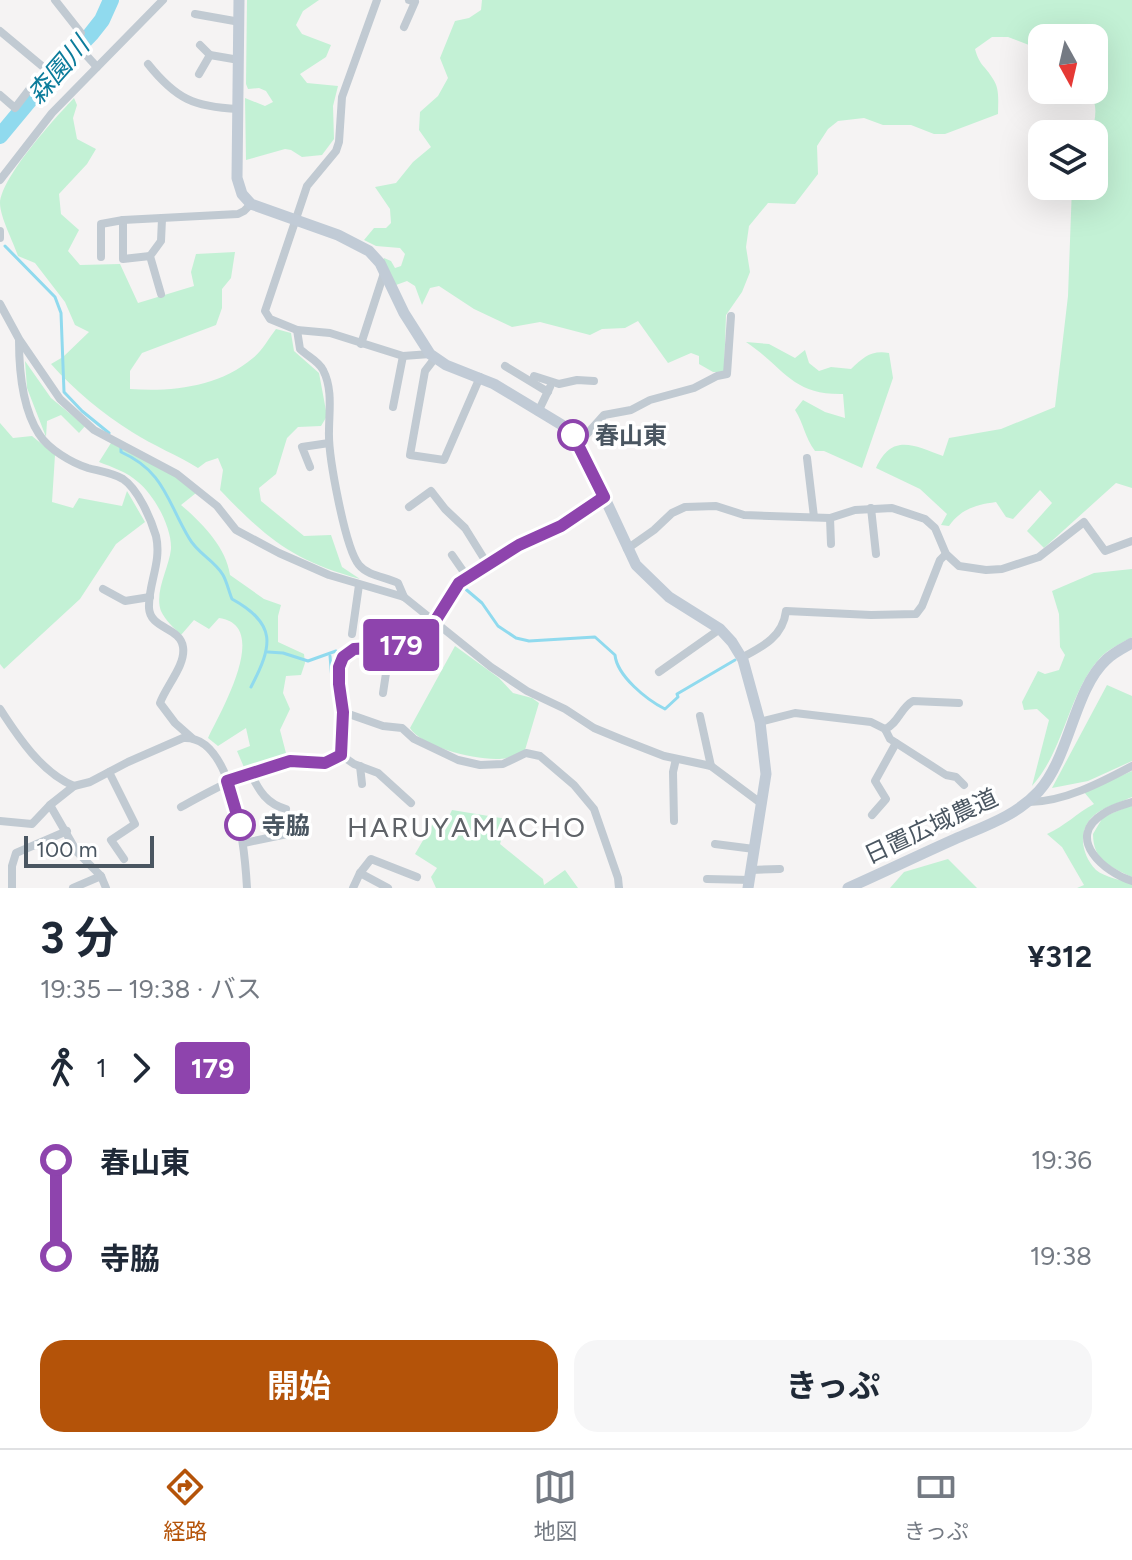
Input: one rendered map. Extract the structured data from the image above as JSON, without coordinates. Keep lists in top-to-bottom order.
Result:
{
  "streets": {
    "street": ["日置広域農道"]
  },
  "districts": ["HARUYAMACHO"],
  "water": ["森園川"],
  "places": ["春山東", "寺脇"],
  "lines": ["bus line 179"],
  "scale_bar": "100 m",
  "north": "bottom",
  "page": {
    "on_map": "179",
    "scale": "100 m",
    "heading": ["3 分", "19:35 – 19:38 · バス", "¥312"],
    "legs": ["1", "179"],
    "list": [
      {
        "name": "春山東",
        "value": "19:36"
      },
      {
        "name": "寺脇",
        "value": "19:38"
      }
    ],
    "buttons": ["開始", "きっぷ"],
    "tabs": ["経路", "地図", "きっぷ"]
  }
}
